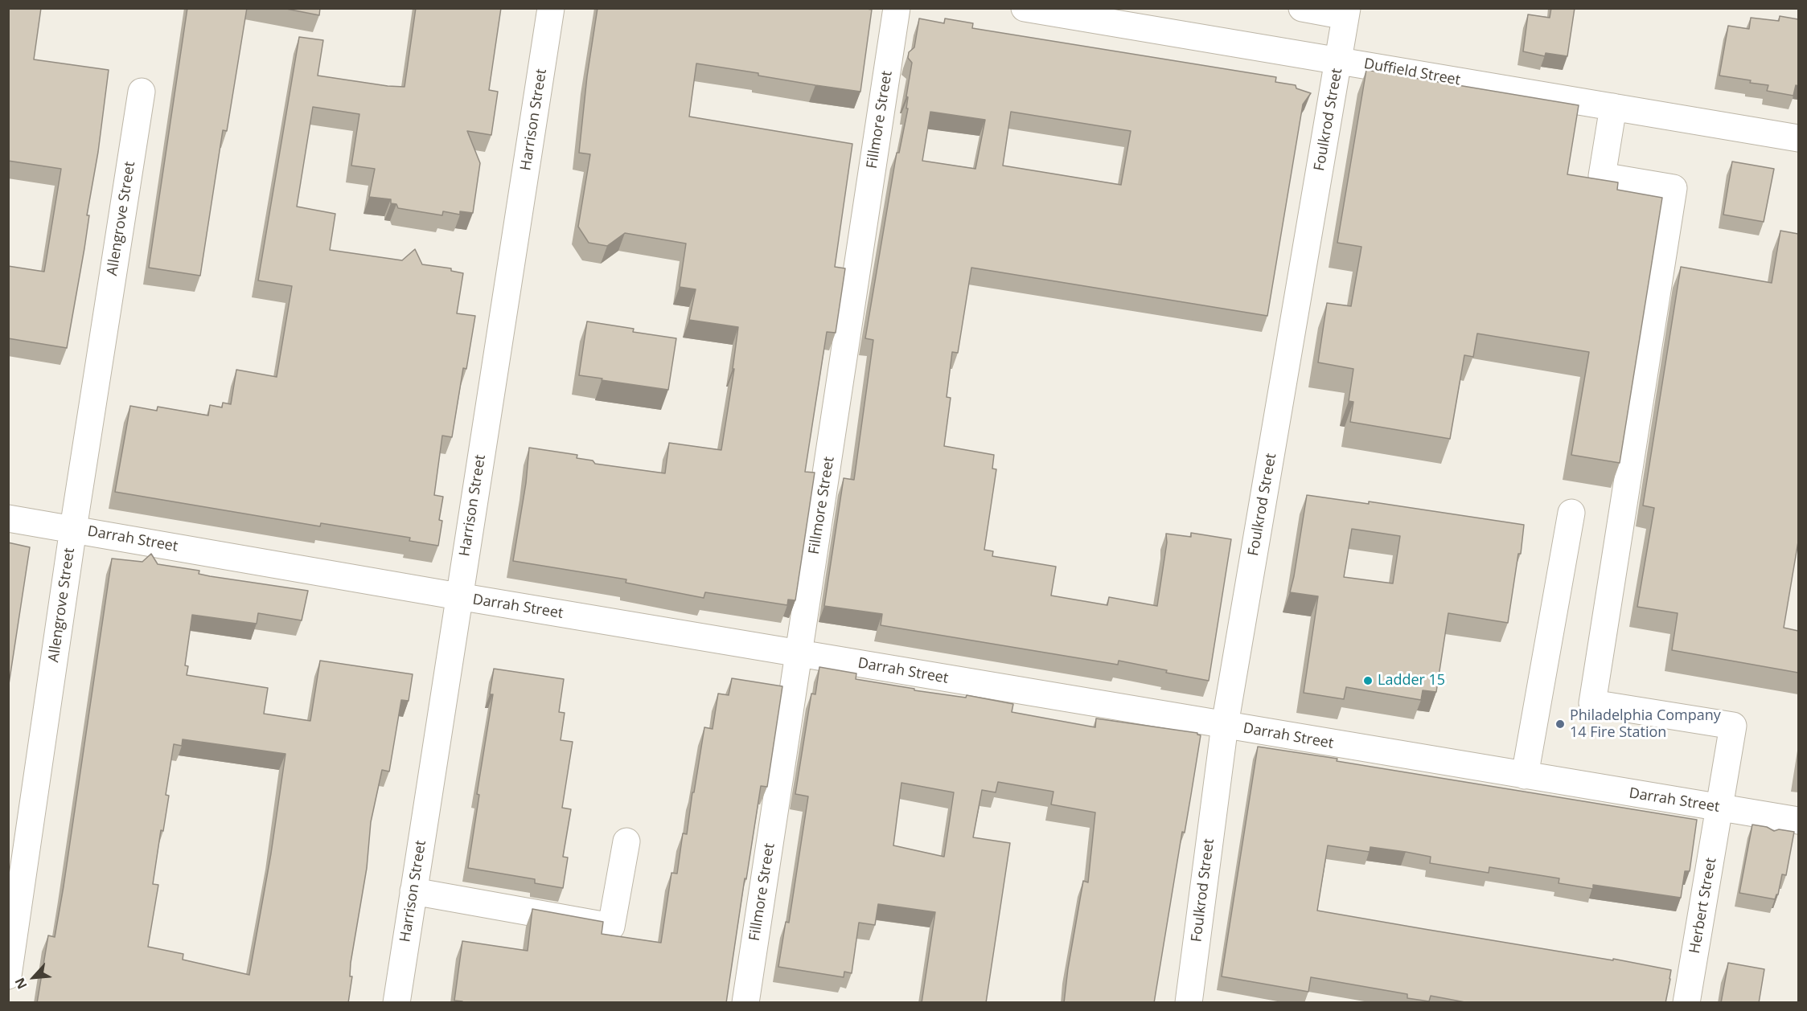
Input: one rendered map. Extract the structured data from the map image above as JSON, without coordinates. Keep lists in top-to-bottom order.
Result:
{
  "streets": {
    "street": [
      "Duffield Street",
      "Harrison Street",
      "Fillmore Street",
      "Foulkrod Street",
      "Allengrove Street",
      "Darrah Street",
      "Herbert Street"
    ]
  },
  "crossings": [
    ["Duffield Street", "Foulkrod Street"],
    ["Duffield Street", "Herbert Street"],
    ["Harrison Street", "Darrah Street"],
    ["Fillmore Street", "Darrah Street"],
    ["Foulkrod Street", "Darrah Street"],
    ["Allengrove Street", "Darrah Street"],
    ["Darrah Street", "Herbert Street"]
  ],
  "places": ["Ladder 15", "Philadelphia Company 14 Fire Station"],
  "north": "bottom left"
}
